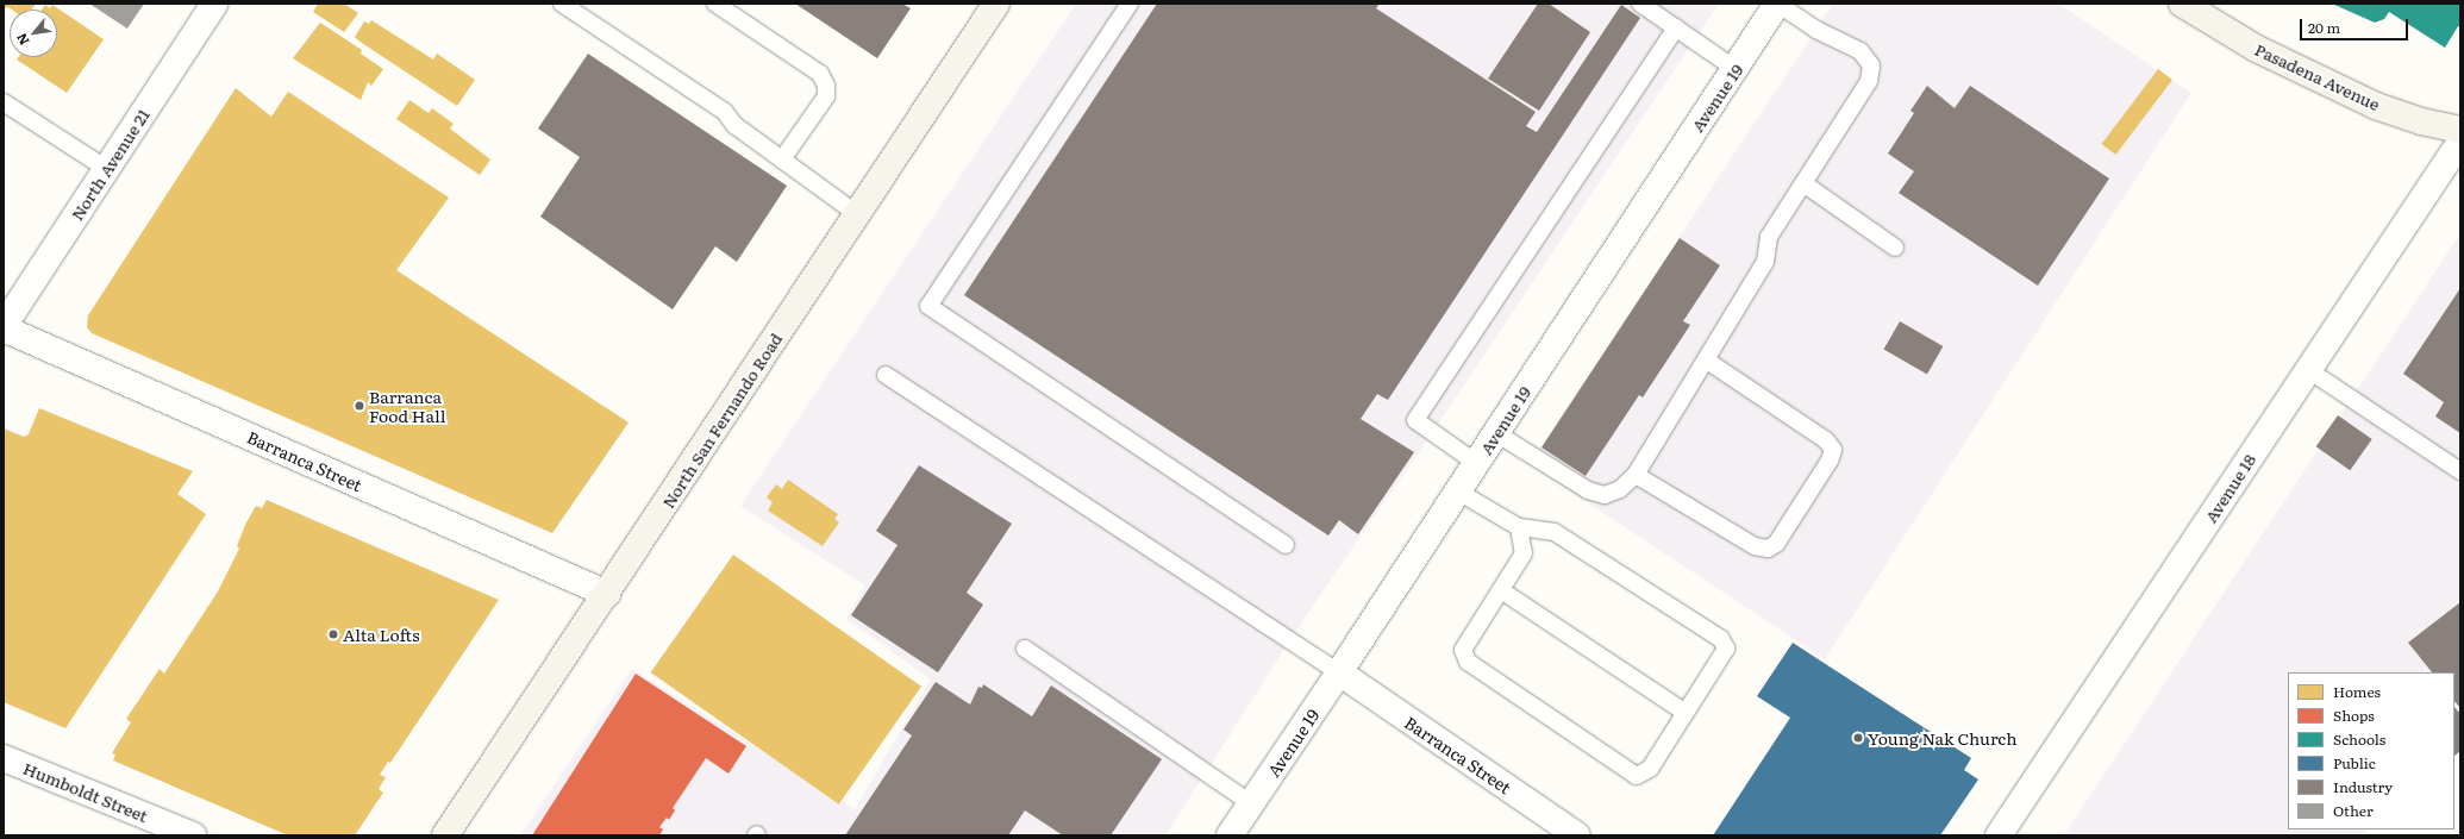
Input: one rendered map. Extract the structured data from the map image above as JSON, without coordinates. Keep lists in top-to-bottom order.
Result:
{
  "streets": {
    "main road": ["Pasadena Avenue", "North San Fernando Road"],
    "street": [
      "Avenue 19",
      "North Avenue 21",
      "Barranca Street",
      "Avenue 18",
      "Humboldt Street"
    ]
  },
  "crossings": [
    ["Avenue 19", "Barranca Street"],
    ["North Avenue 21", "Barranca Street"],
    ["North San Fernando Road", "Barranca Street"]
  ],
  "places": ["Barranca Food Hall", "Alta Lofts", "Young Nak Church"],
  "legend": [
    "Homes",
    "Shops",
    "Schools",
    "Public",
    "Industry",
    "Other"
  ],
  "scale_bar": "20 m",
  "north": "bottom left"
}
